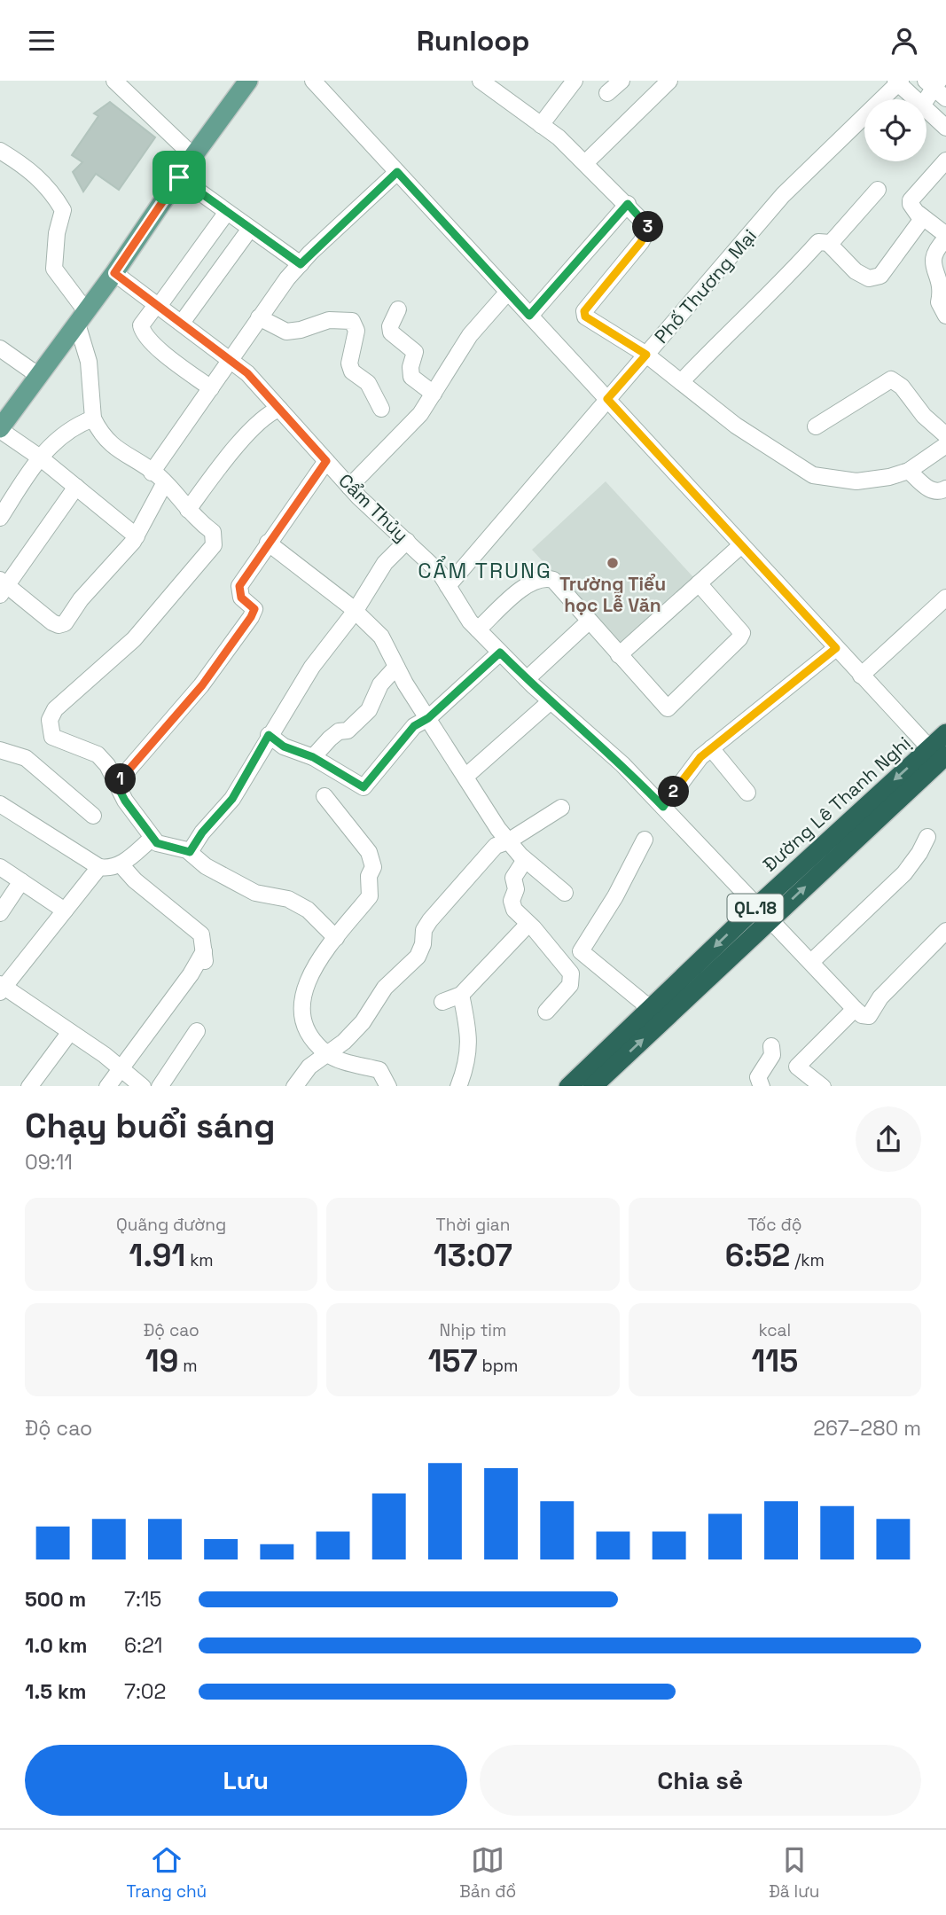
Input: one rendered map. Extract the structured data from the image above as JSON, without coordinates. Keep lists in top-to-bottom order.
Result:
{
  "streets": {
    "highway": ["Đường Lê Thanh Nghị", "QL.18"],
    "street": ["Phố Thương Mại", "Cẩm Thủy"]
  },
  "crossings": [
    ["Phố Thương Mại", "Cẩm Thủy"],
    ["Cẩm Thủy", "Đường Lê Thanh Nghị"]
  ],
  "districts": ["CẨM TRUNG"],
  "places": ["Trường Tiểu học Lễ Văn"],
  "page": {
    "header": "Runloop",
    "pins": ["3", "1", "2"],
    "heading": ["Chạy buổi sáng", "09:11"],
    "stats": [
      ["Quãng đường", "1.91 km"],
      ["Thời gian", "13:07"],
      ["Tốc độ", "6:52 /km"],
      ["Độ cao", "19 m"],
      ["Nhịp tim", "157 bpm"],
      ["kcal", "115"]
    ],
    "chart": ["Độ cao", "267–280 m"],
    "list": [
      {
        "name": "500 m",
        "note": "7:15"
      },
      {
        "name": "1.0 km",
        "note": "6:21"
      },
      {
        "name": "1.5 km",
        "note": "7:02"
      }
    ],
    "buttons": ["Lưu", "Chia sẻ"],
    "tabs": ["Trang chủ", "Bản đồ", "Đã lưu"]
  }
}
